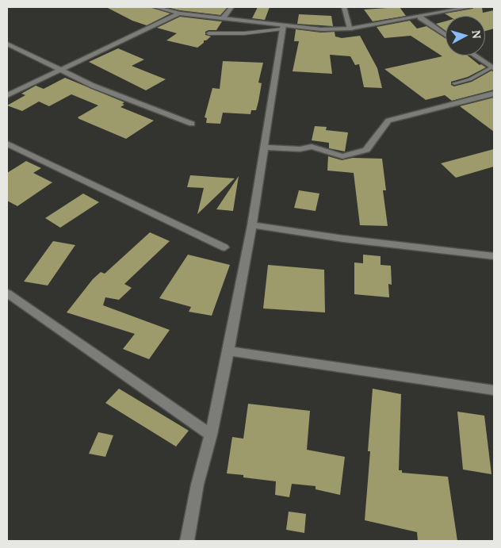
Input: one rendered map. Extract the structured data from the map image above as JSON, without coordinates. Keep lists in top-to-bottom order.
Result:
{
  "north": "right"
}
